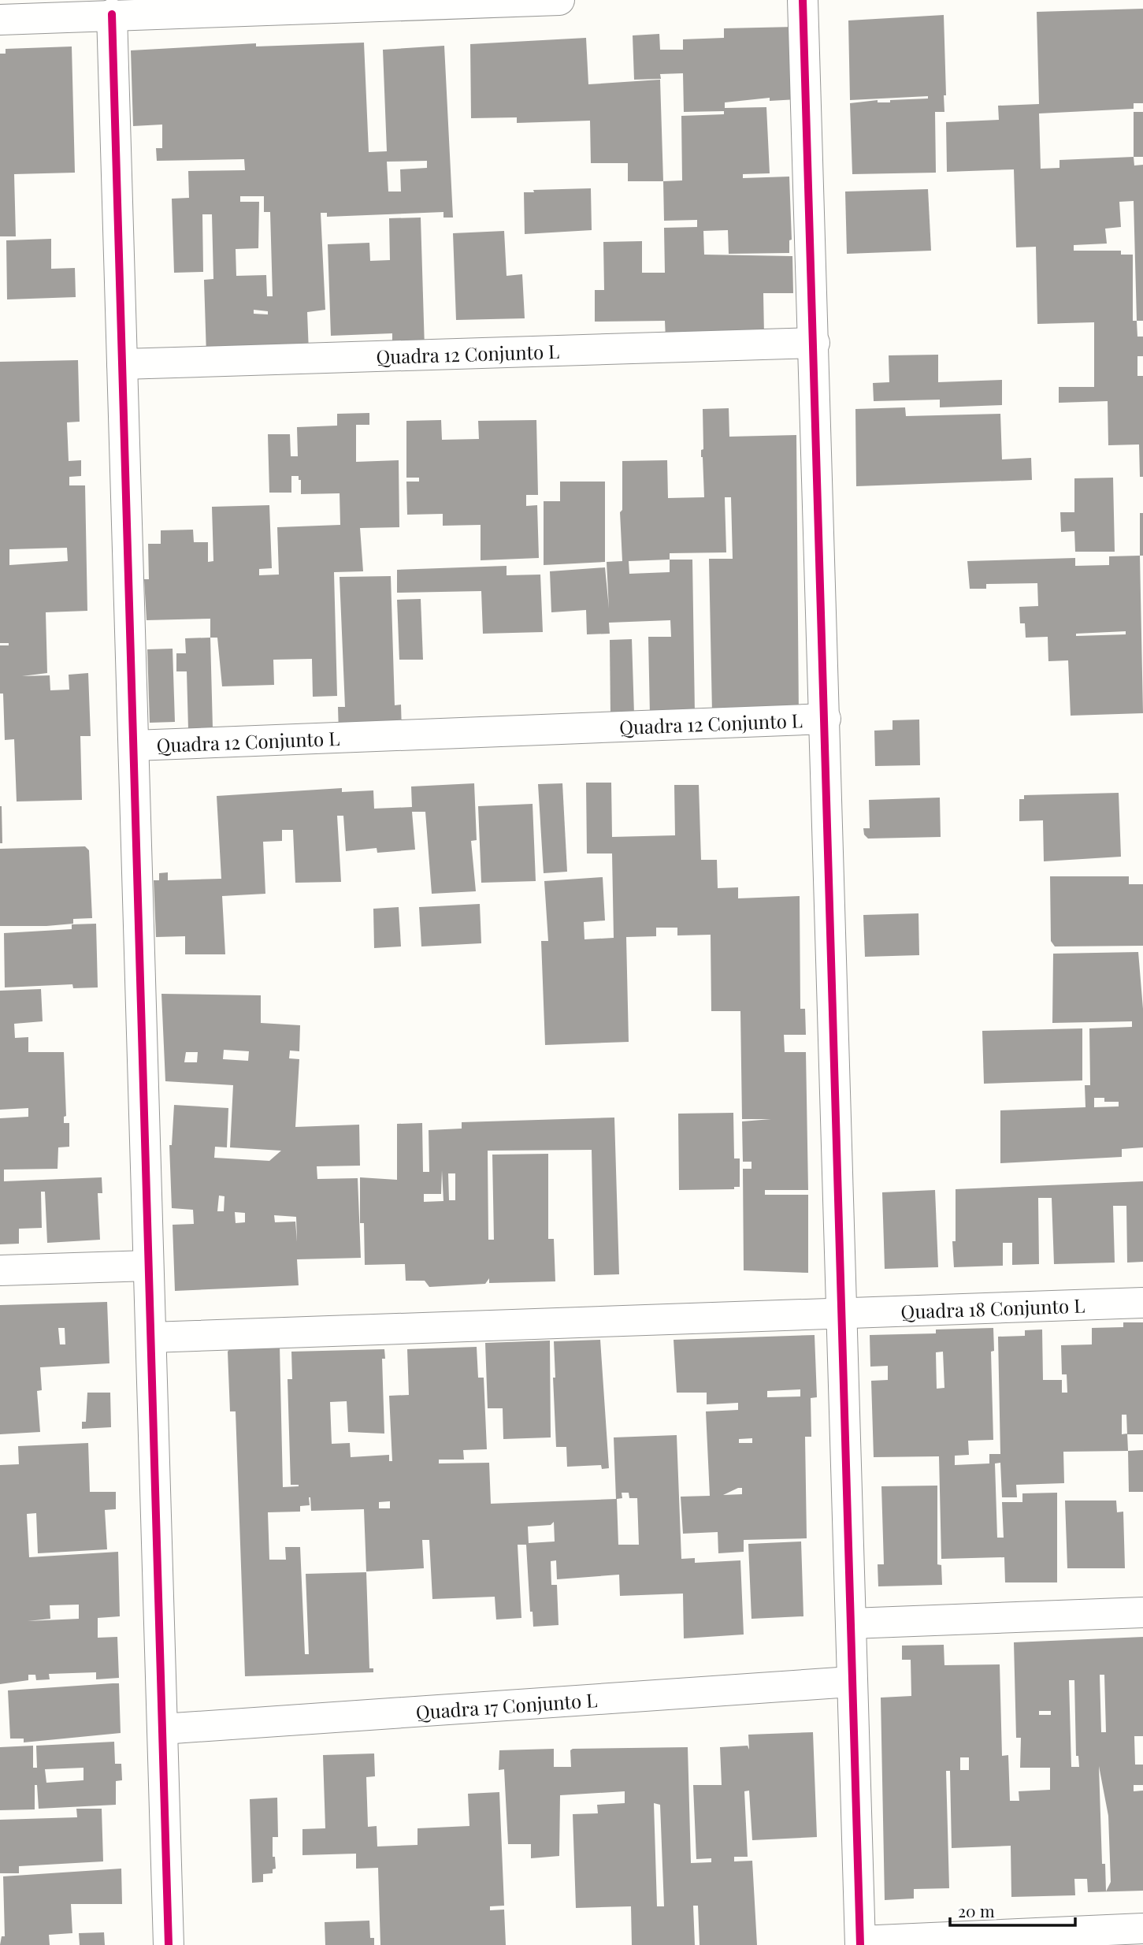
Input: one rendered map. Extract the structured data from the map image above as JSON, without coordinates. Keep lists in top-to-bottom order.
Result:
{
  "streets": {
    "street": ["Quadra 12 Conjunto L", "Quadra 18 Conjunto L", "Quadra 17 Conjunto L"]
  },
  "scale_bar": "20 m"
}
